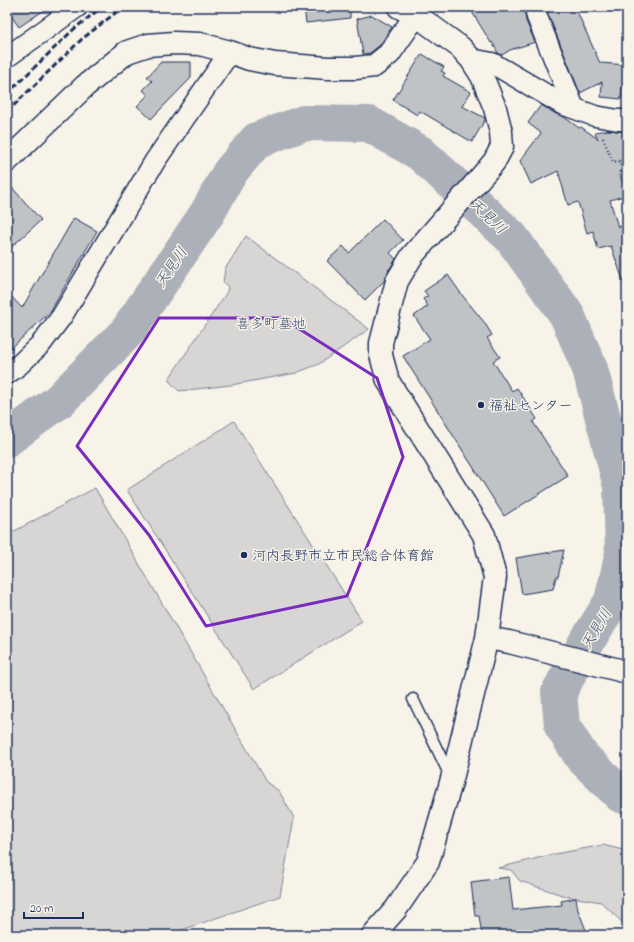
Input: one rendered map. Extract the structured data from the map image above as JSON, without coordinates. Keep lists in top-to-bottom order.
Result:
{
  "water": ["天見川"],
  "parks": ["喜多町墓地"],
  "places": ["福祉センター", "河内長野市立市民総合体育館"],
  "scale_bar": "20 m"
}
